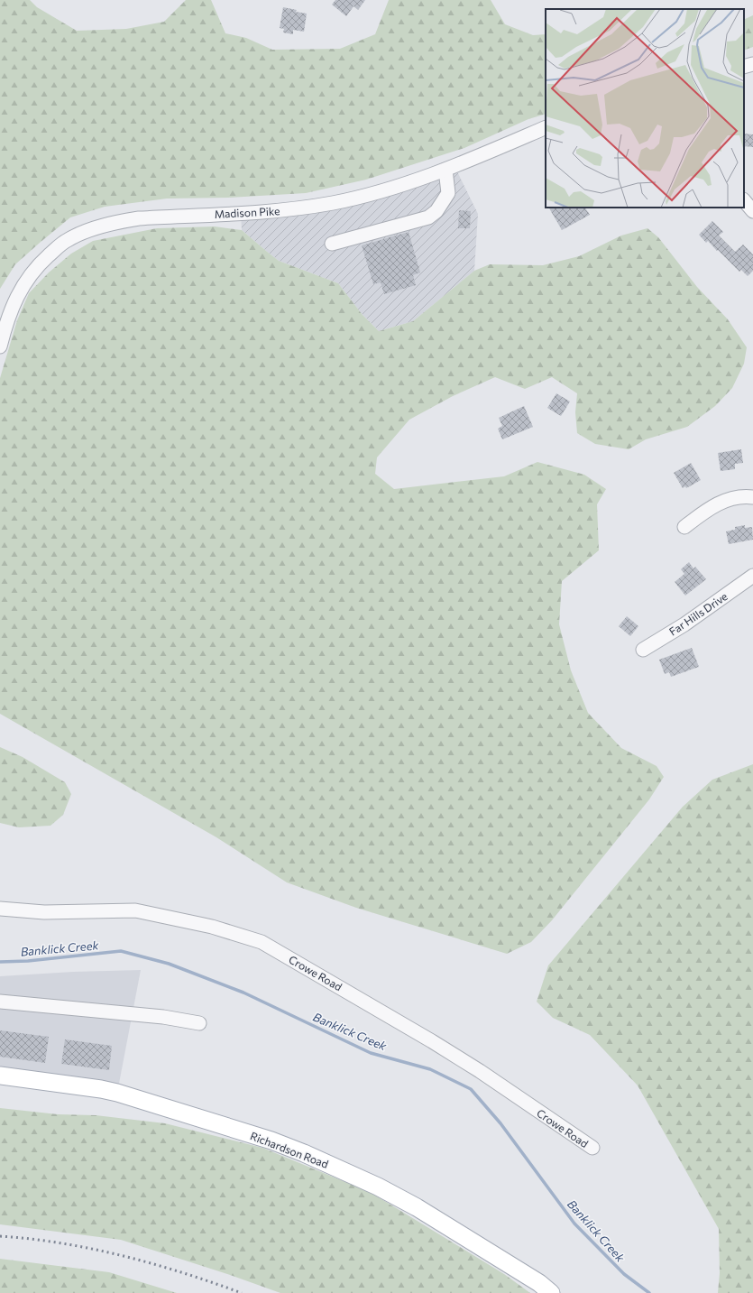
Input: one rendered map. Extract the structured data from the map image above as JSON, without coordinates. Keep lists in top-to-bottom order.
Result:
{
  "streets": {
    "main road": ["Richardson Road"],
    "street": ["Madison Pike", "Far Hills Drive", "Crowe Road"]
  },
  "water": ["Banklick Creek"]
}
